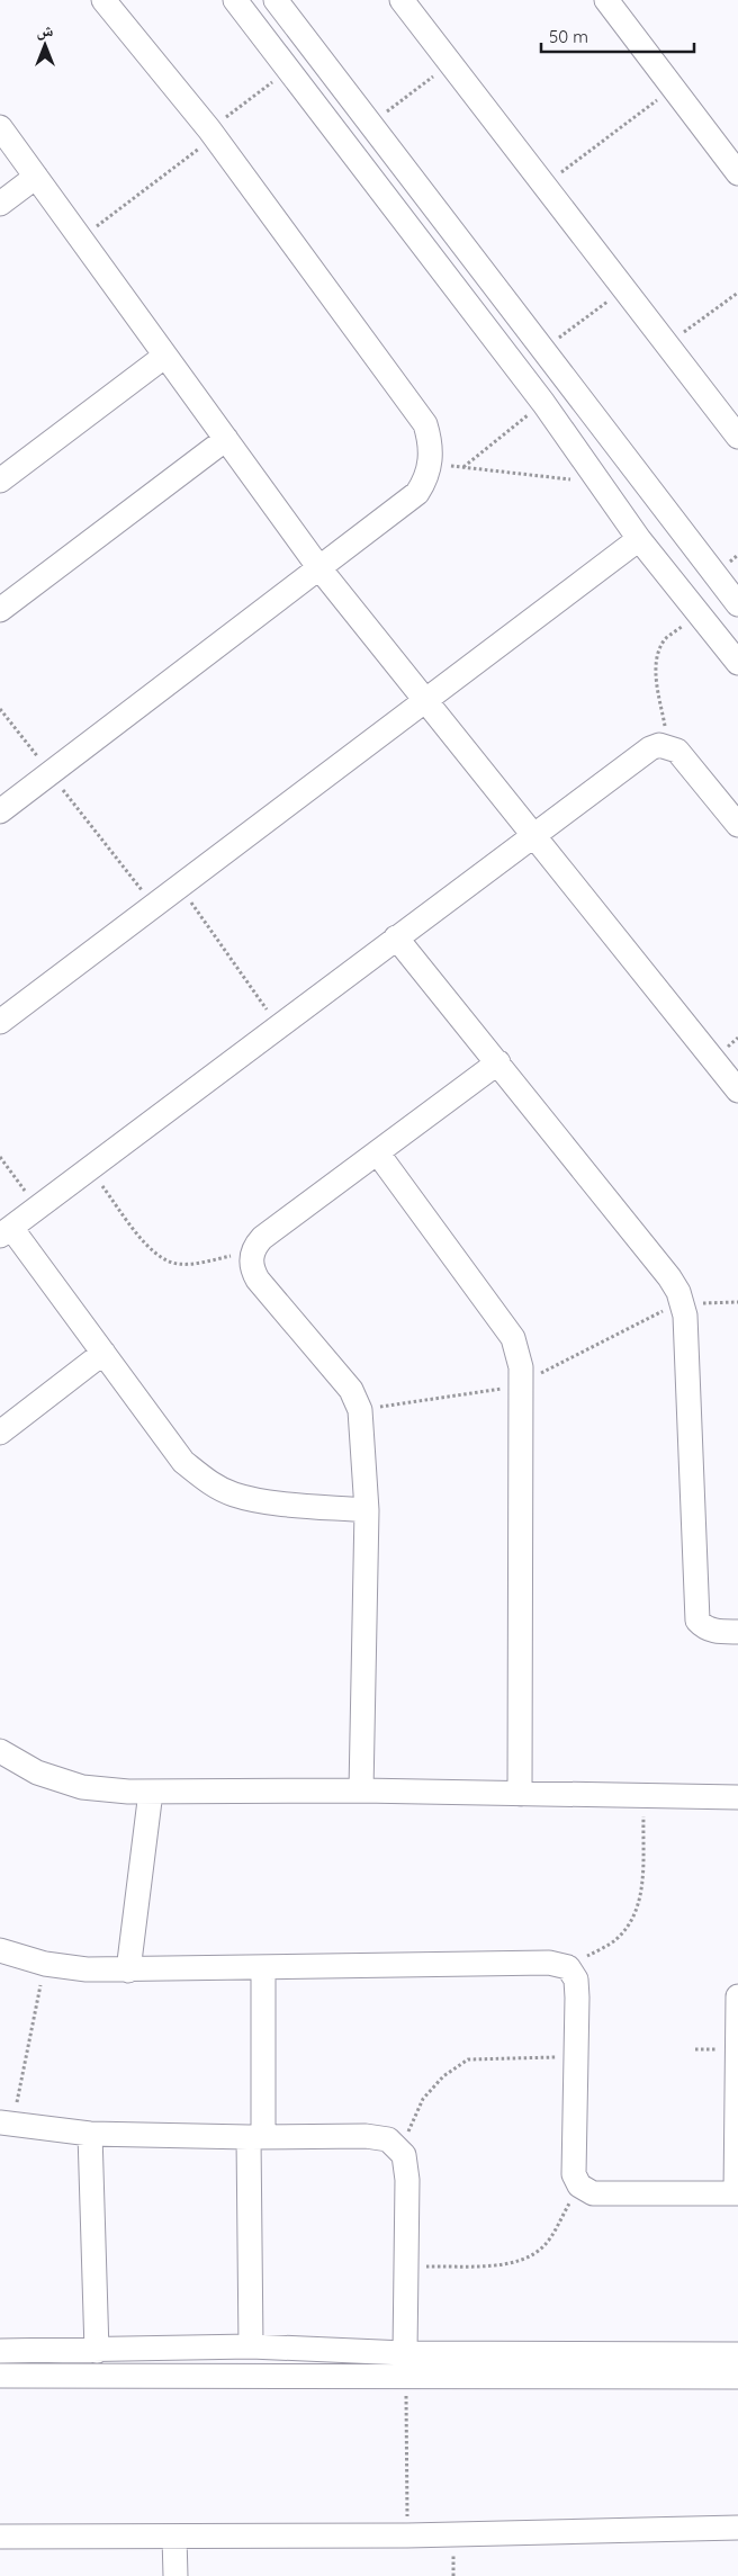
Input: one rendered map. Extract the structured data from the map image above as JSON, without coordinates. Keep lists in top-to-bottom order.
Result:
{
  "scale_bar": "50 m",
  "north": "top"
}
